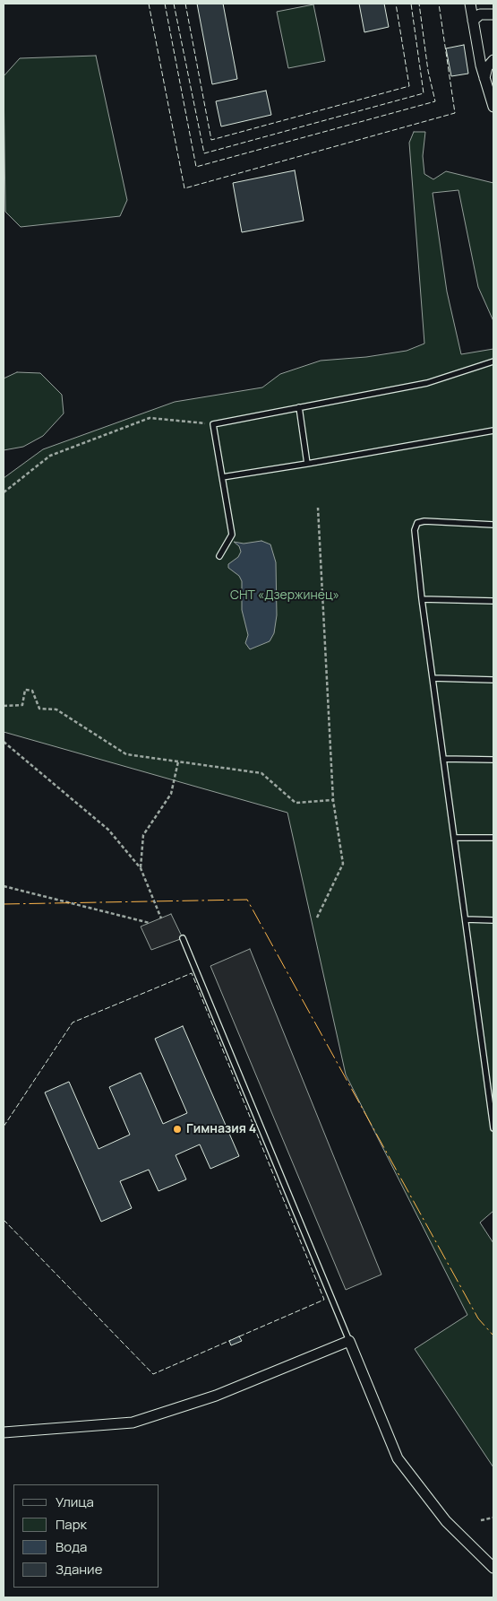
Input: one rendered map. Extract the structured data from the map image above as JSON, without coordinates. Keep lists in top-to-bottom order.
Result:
{
  "parks": ["СНТ «Дзержинец»"],
  "places": ["Гимназия 4"],
  "legend": [
    "Улица",
    "Парк",
    "Вода",
    "Здание"
  ]
}
